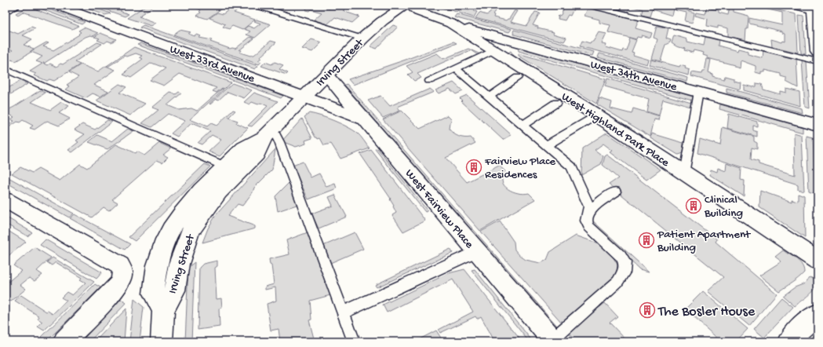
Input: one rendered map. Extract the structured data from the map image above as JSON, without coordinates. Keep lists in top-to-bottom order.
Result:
{
  "streets": {
    "street": [
      "Irving Street",
      "West 33rd Avenue",
      "West 34th Avenue",
      "West Highland Park Place",
      "West Fairview Place"
    ]
  },
  "crossings": [
    ["Irving Street", "West 33rd Avenue"],
    ["Irving Street", "West Fairview Place"],
    ["West 33rd Avenue", "West Fairview Place"],
    ["West 34th Avenue", "West Highland Park Place"]
  ],
  "places": {
    "building": [
      "Fairview Place Residences",
      "Clinical Building",
      "Patient Apartment Building",
      "The Bosler House"
    ]
  }
}
